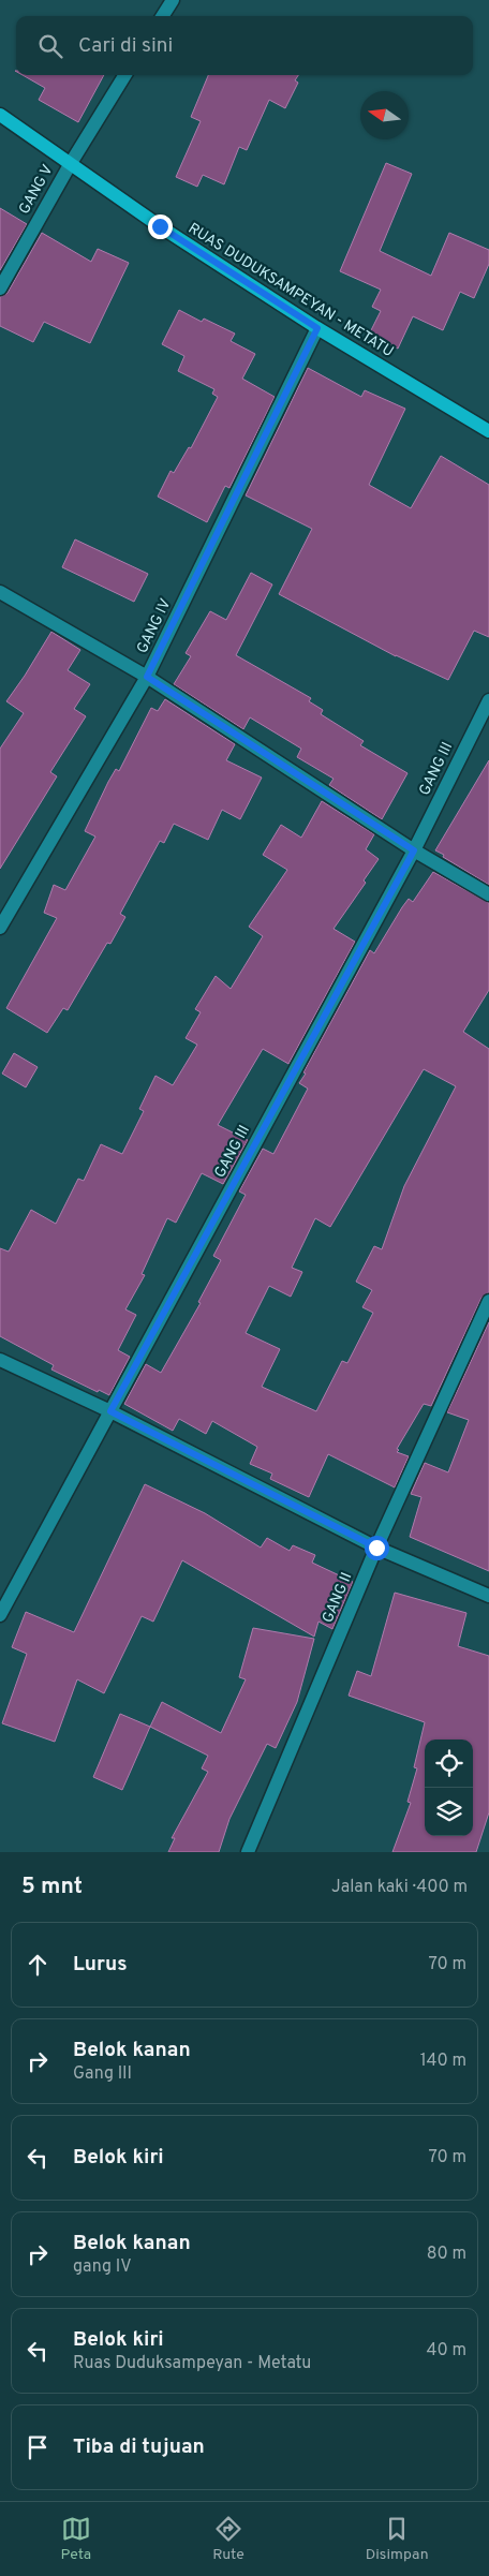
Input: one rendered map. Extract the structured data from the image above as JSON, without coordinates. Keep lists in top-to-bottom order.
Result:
{
  "streets": {
    "main road": ["RUAS DUDUKSAMPEYAN - METATU"],
    "street": [
      "GANG V",
      "GANG IV",
      "GANG III",
      "GANG II"
    ]
  },
  "crossings": [
    ["GANG V", "RUAS DUDUKSAMPEYAN - METATU"],
    ["RUAS DUDUKSAMPEYAN - METATU", "GANG IV"]
  ],
  "north": "left",
  "page": {
    "search": "Cari di sini",
    "heading": ["5 mnt", "Jalan kaki · 400 m"],
    "list": [
      ["Lurus", "70 m"],
      ["Belok kanan", "Gang III", "140 m"],
      ["Belok kiri", "70 m"],
      ["Belok kanan", "gang IV", "80 m"],
      ["Belok kiri", "Ruas Duduksampeyan - Metatu", "40 m"],
      "Tiba di tujuan"
    ],
    "nav": ["Peta", "Rute", "Disimpan"]
  }
}
